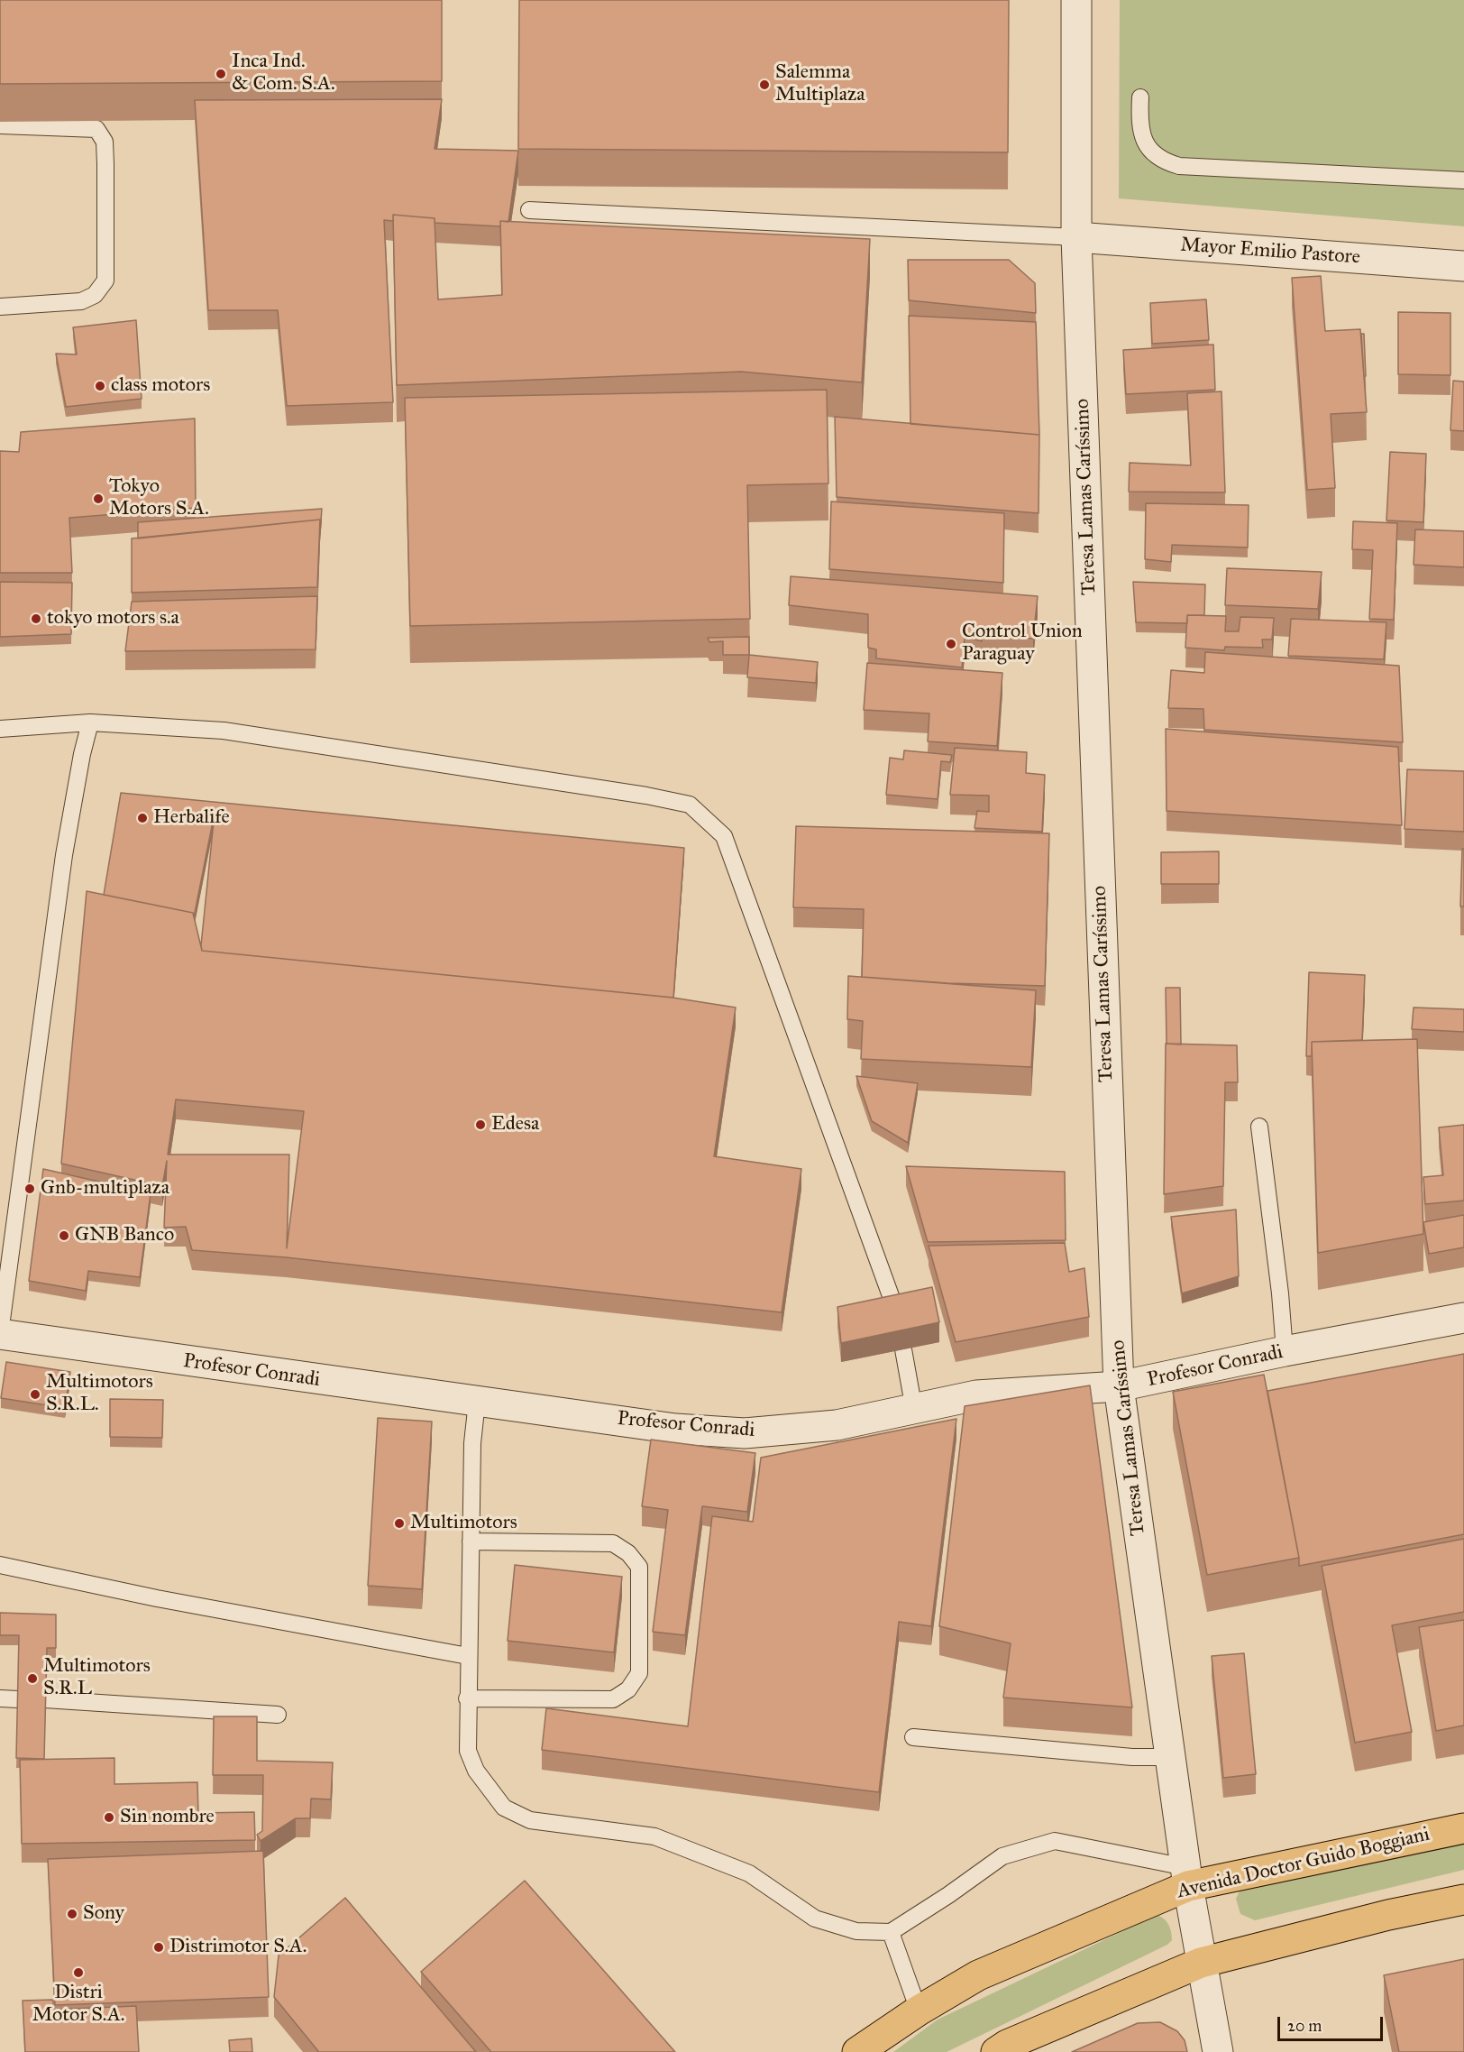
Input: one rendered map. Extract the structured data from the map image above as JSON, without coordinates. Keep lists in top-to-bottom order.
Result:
{
  "streets": {
    "main road": ["Avenida Doctor Guido Boggiani"],
    "street": ["Mayor Emilio Pastore", "Teresa Lamas Caríssimo", "Profesor Conradi"]
  },
  "crossings": [
    ["Mayor Emilio Pastore", "Teresa Lamas Caríssimo"],
    ["Teresa Lamas Caríssimo", "Profesor Conradi"],
    ["Teresa Lamas Caríssimo", "Avenida Doctor Guido Boggiani"]
  ],
  "places": [
    "Inca Ind. & Com. S.A.",
    "Salemma Multiplaza",
    "class motors",
    "Tokyo Motors S.A.",
    "tokyo motors s.a",
    "Control Union Paraguay",
    "Herbalife",
    "Edesa",
    "Gnb-multiplaza",
    "GNB Banco",
    "Multimotors S.R.L.",
    "Multimotors",
    "Multimotors S.R.L",
    "Sin nombre",
    "Sony",
    "Distrimotor S.A.",
    "Distri Motor S.A."
  ],
  "scale_bar": "20 m"
}
